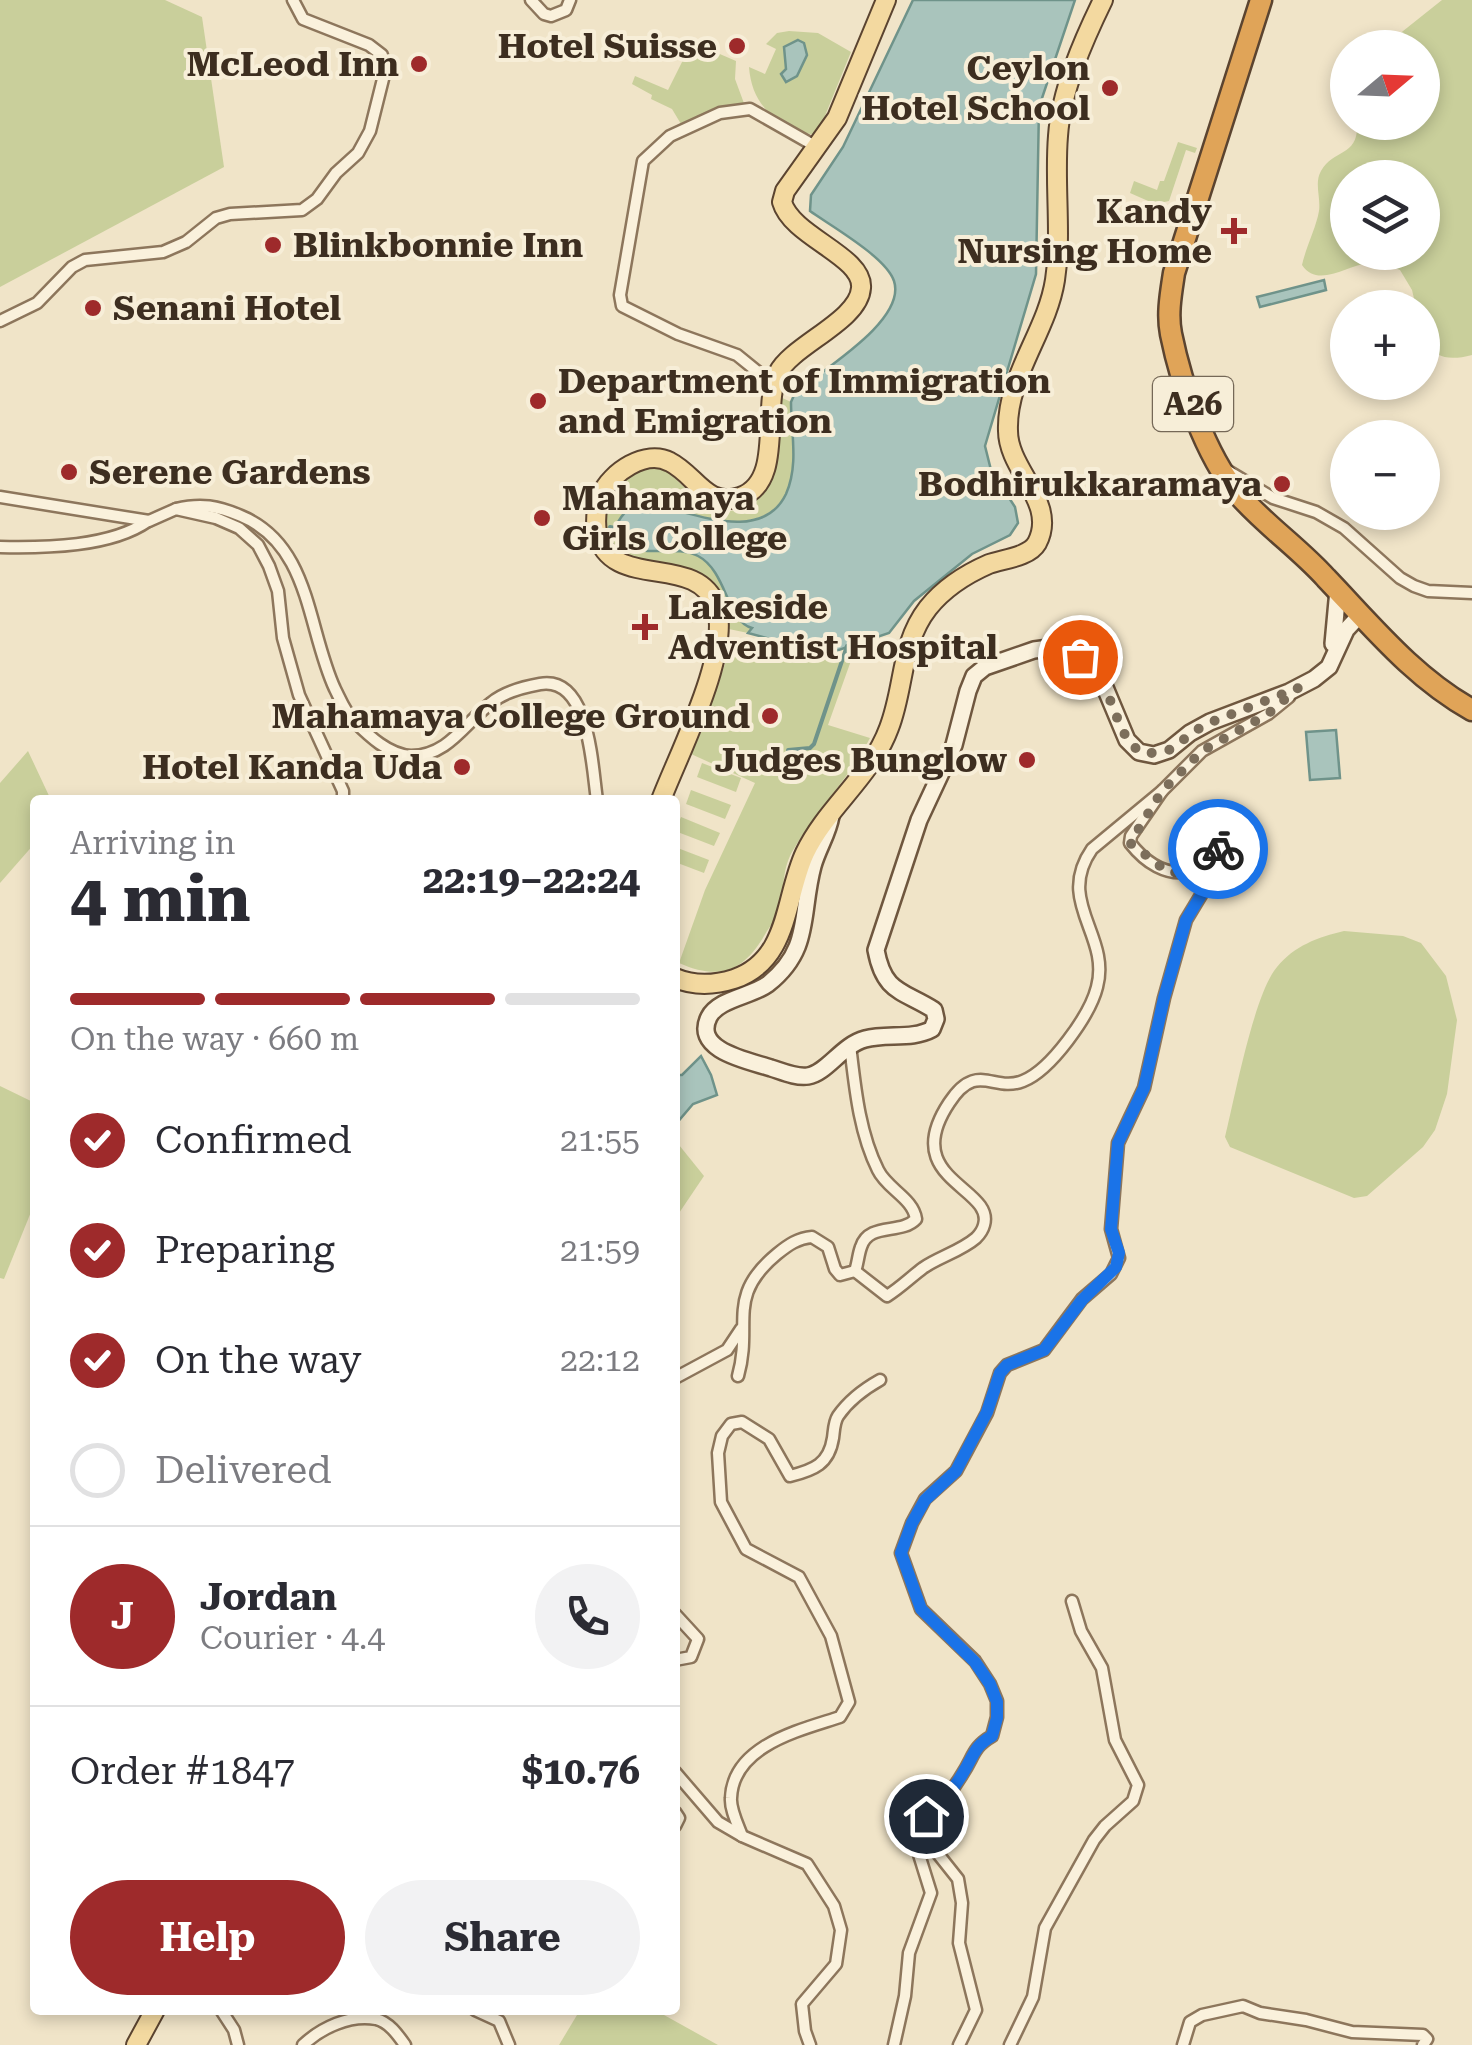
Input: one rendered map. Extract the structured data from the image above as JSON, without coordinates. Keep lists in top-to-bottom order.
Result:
{
  "streets": {
    "highway": ["A26"]
  },
  "places": {
    "other": [
      "Hotel Suisse",
      "McLeod Inn",
      "Ceylon Hotel School",
      "Blinkbonnie Inn",
      "Senani Hotel",
      "Department of Immigration and Emigration",
      "Serene Gardens",
      "Bodhirukkaramaya",
      "Mahamaya Girls College",
      "Mahamaya College Ground",
      "Judges Bunglow",
      "Hotel Kanda Uda"
    ],
    "health": ["Kandy Nursing Home", "Lakeside Adventist Hospital"]
  },
  "north": "right",
  "page": {
    "map_buttons": ["+", "−"],
    "heading": ["4 min", "Arriving in", "22:19–22:24"],
    "panel": [
      "Jordan",
      "Courier · 4.4",
      "Order #1847",
      "$10.76"
    ],
    "bar": "On the way · 660 m",
    "list": [
      ["Confirmed", "21:55"],
      ["Preparing", "21:59"],
      ["On the way", "22:12"],
      "Delivered"
    ],
    "round": "J",
    "buttons": ["Help", "Share"]
  }
}
